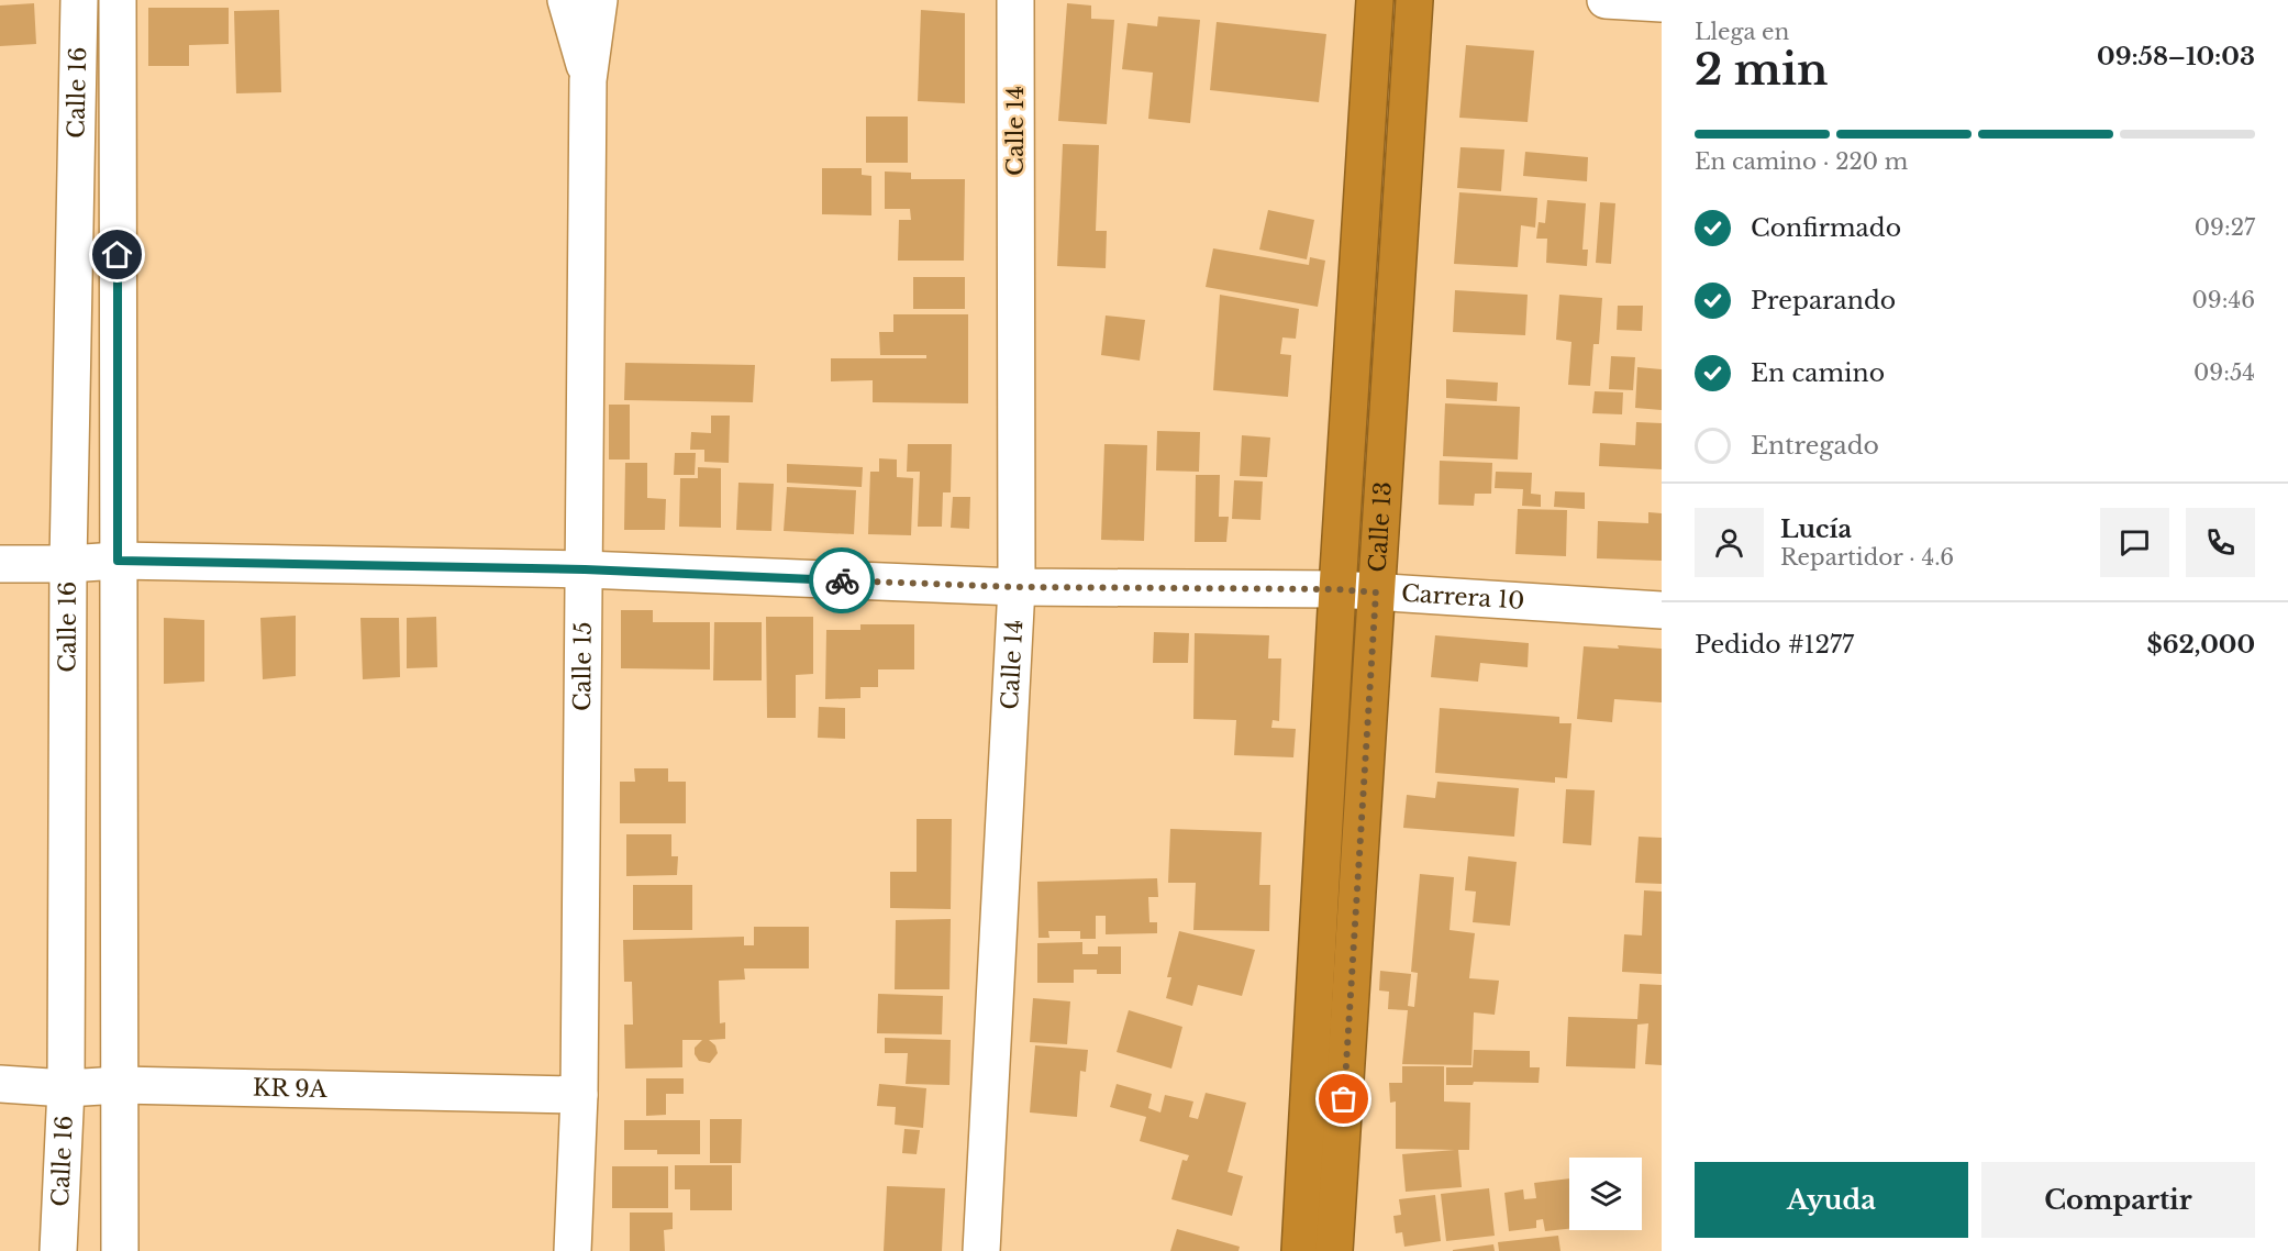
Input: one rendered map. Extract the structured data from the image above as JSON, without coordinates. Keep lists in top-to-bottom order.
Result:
{
  "streets": {
    "highway": ["Calle 13"],
    "street": [
      "Calle 16",
      "Calle 14",
      "Carrera 10",
      "Calle 15",
      "KR 9A"
    ]
  },
  "crossings": [
    ["Calle 16", "Carrera 10"],
    ["Calle 16", "KR 9A"],
    ["Calle 14", "Carrera 10"],
    ["Calle 13", "Carrera 10"],
    ["Carrera 10", "Calle 15"],
    ["Calle 15", "KR 9A"]
  ],
  "page": {
    "heading": ["2 min", "Llega en", "09:58–10:03"],
    "panel": [
      "Lucía",
      "Repartidor · 4.6",
      "Pedido #1277",
      "$62,000"
    ],
    "bar": "En camino · 220 m",
    "list": [
      ["Confirmado", "09:27"],
      ["Preparando", "09:46"],
      ["En camino", "09:54"],
      "Entregado"
    ],
    "buttons": ["Ayuda", "Compartir"]
  }
}
